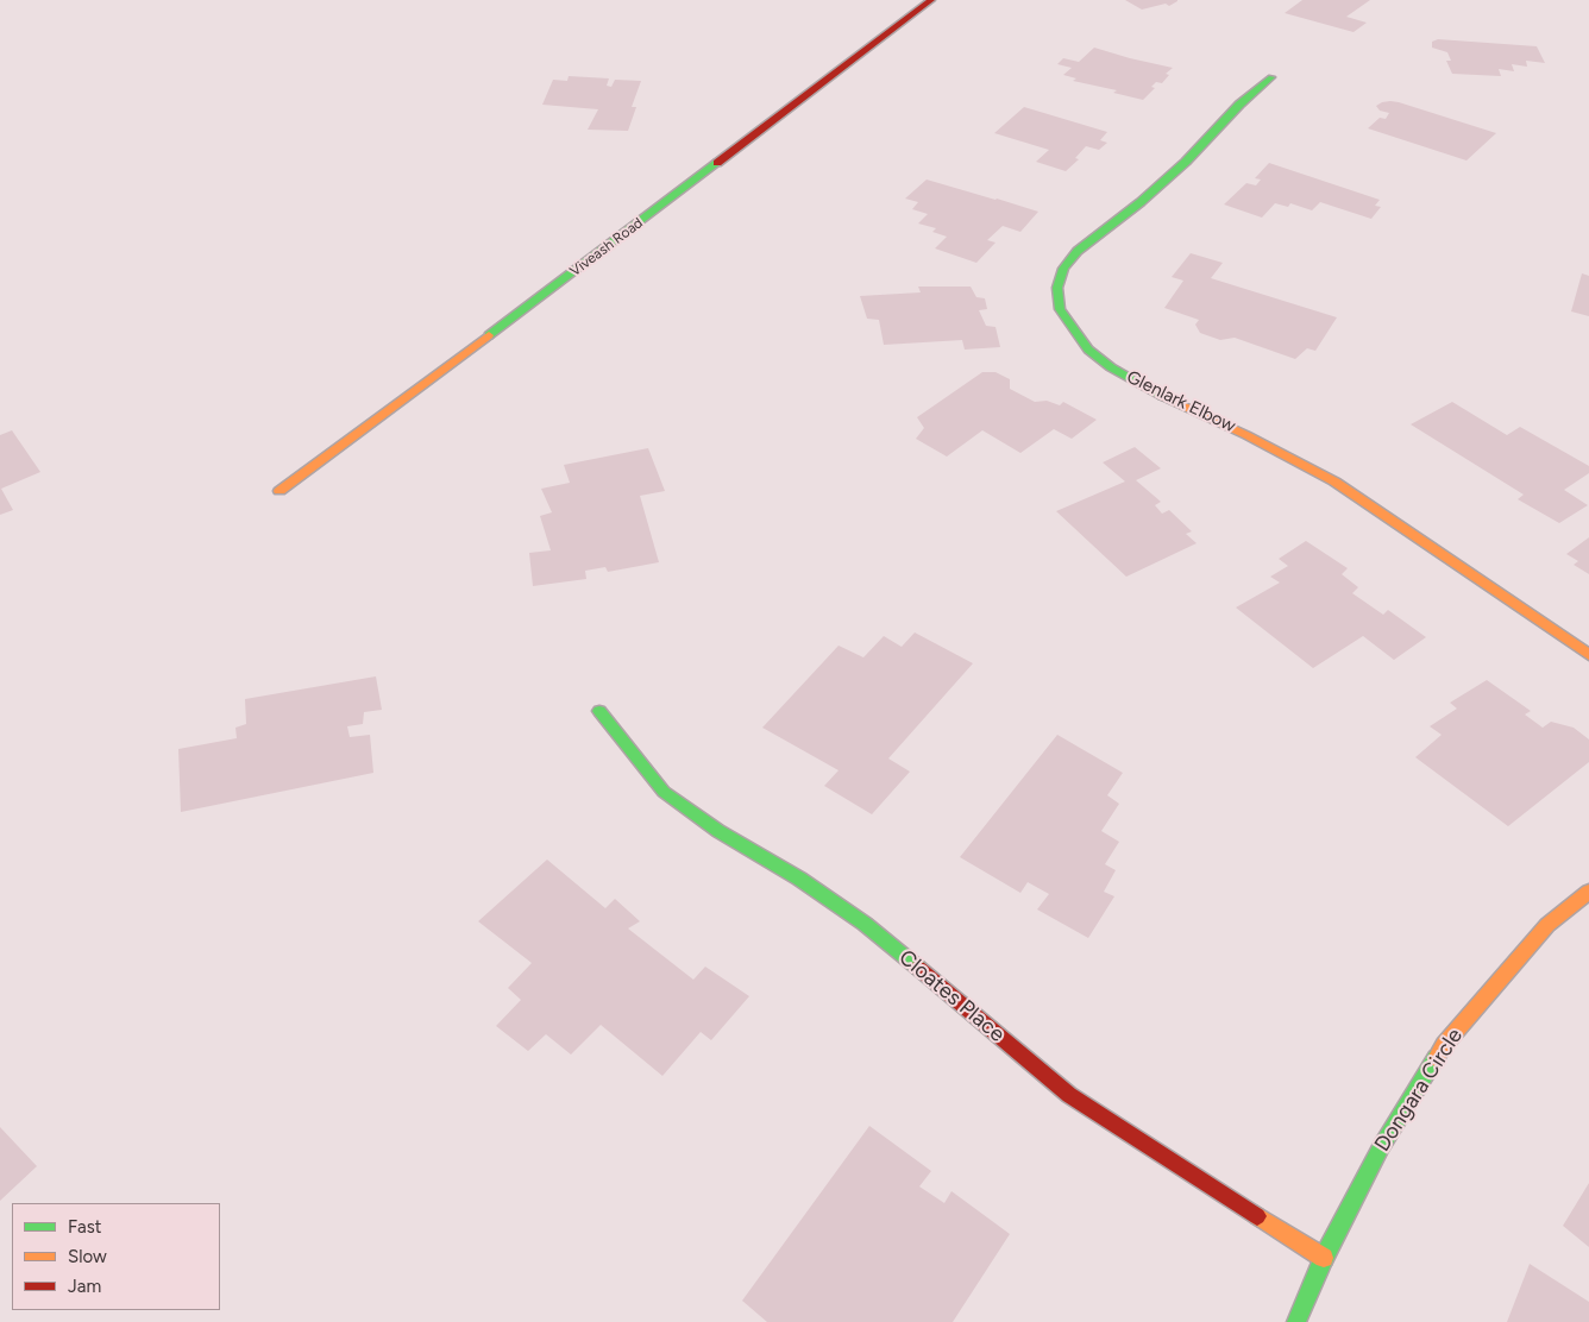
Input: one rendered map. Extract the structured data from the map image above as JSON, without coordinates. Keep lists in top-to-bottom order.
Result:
{
  "streets": {
    "street": [
      "Viveash Road",
      "Glenlark Elbow",
      "Cloates Place",
      "Dongara Circle"
    ]
  },
  "crossings": [
    ["Cloates Place", "Dongara Circle"]
  ],
  "legend": ["Fast", "Slow", "Jam"]
}
